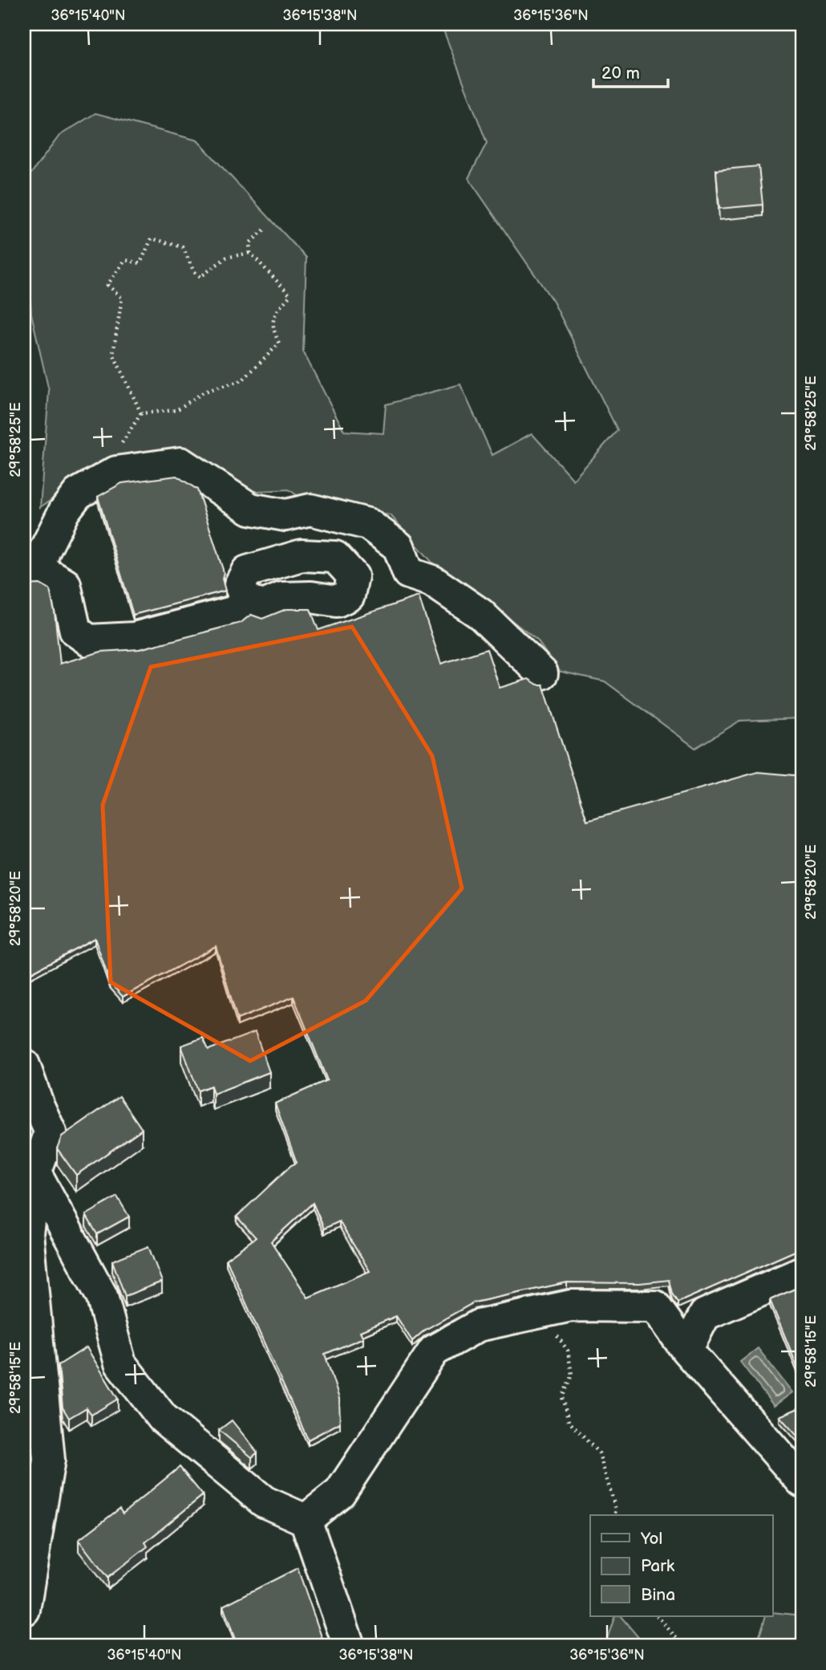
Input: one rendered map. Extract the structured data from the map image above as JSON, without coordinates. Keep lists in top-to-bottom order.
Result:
{
  "legend": ["Yol", "Park", "Bina"],
  "scale_bar": "20 m",
  "coordinates": [
    "36°15'40\"N",
    "36°15'38\"N",
    "36°15'36\"N",
    "29°58'25\"E",
    "29°58'20\"E",
    "29°58'15\"E"
  ]
}
